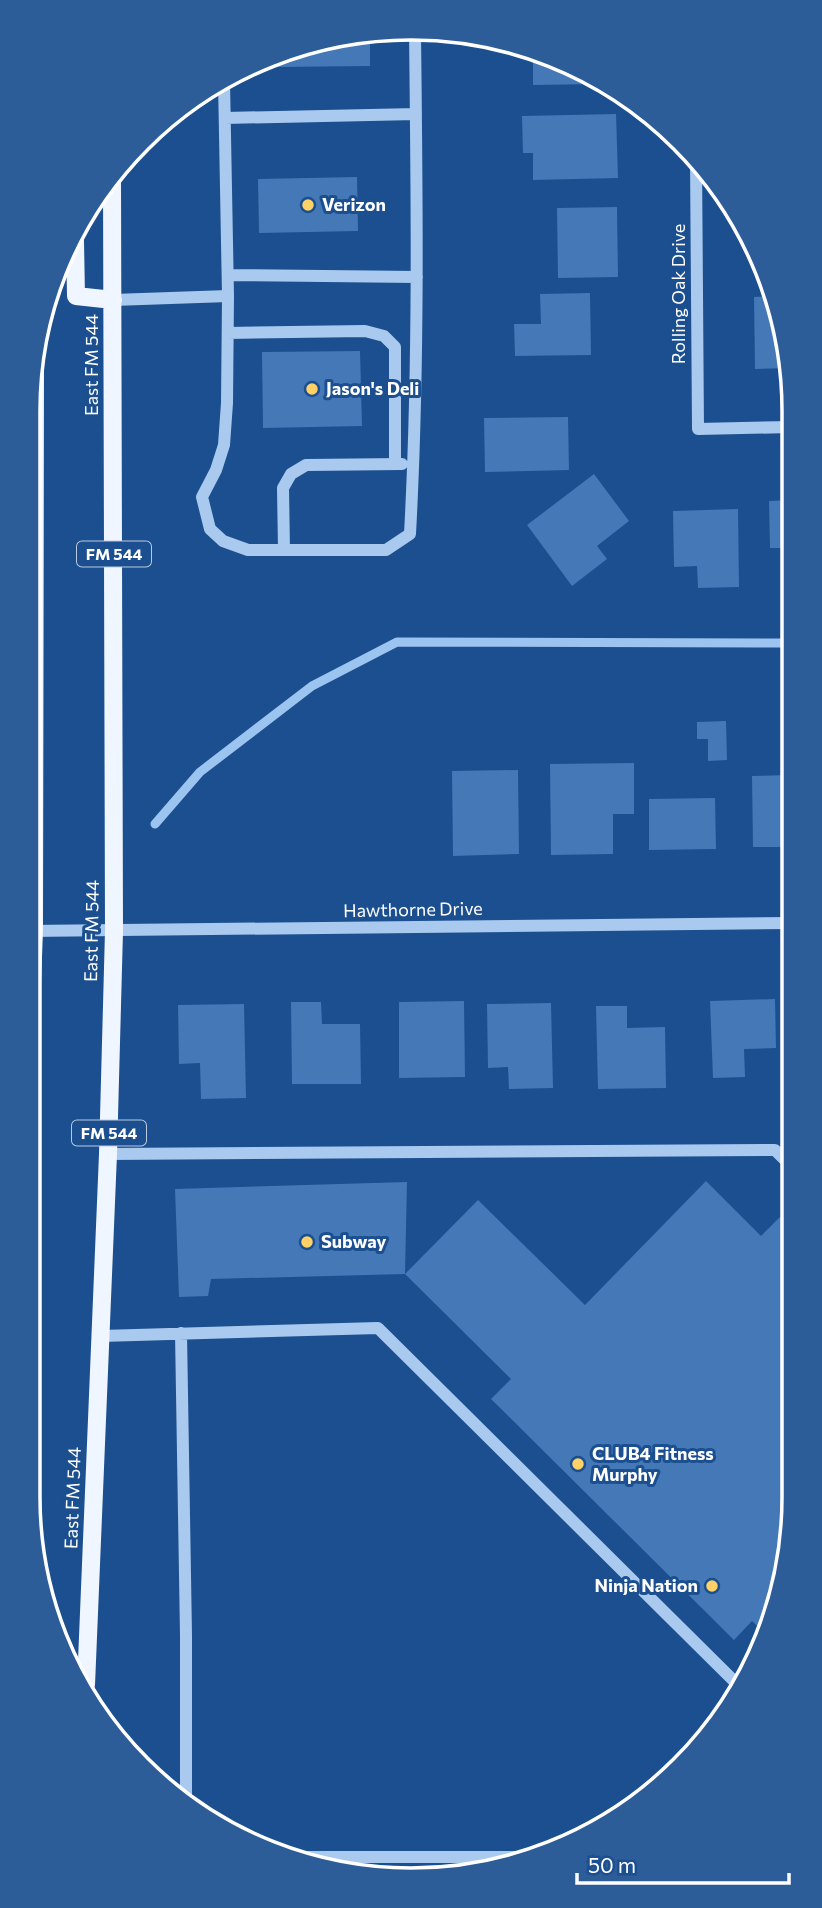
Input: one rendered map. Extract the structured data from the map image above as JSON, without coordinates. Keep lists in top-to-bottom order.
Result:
{
  "streets": {
    "main road": ["East FM 544", "FM 544"],
    "street": ["Rolling Oak Drive", "Hawthorne Drive"]
  },
  "crossings": [
    ["East FM 544", "Hawthorne Drive"]
  ],
  "places": [
    "Verizon",
    "Jason's Deli",
    "Subway",
    "CLUB4 Fitness Murphy",
    "Ninja Nation"
  ],
  "scale_bar": "50 m"
}
